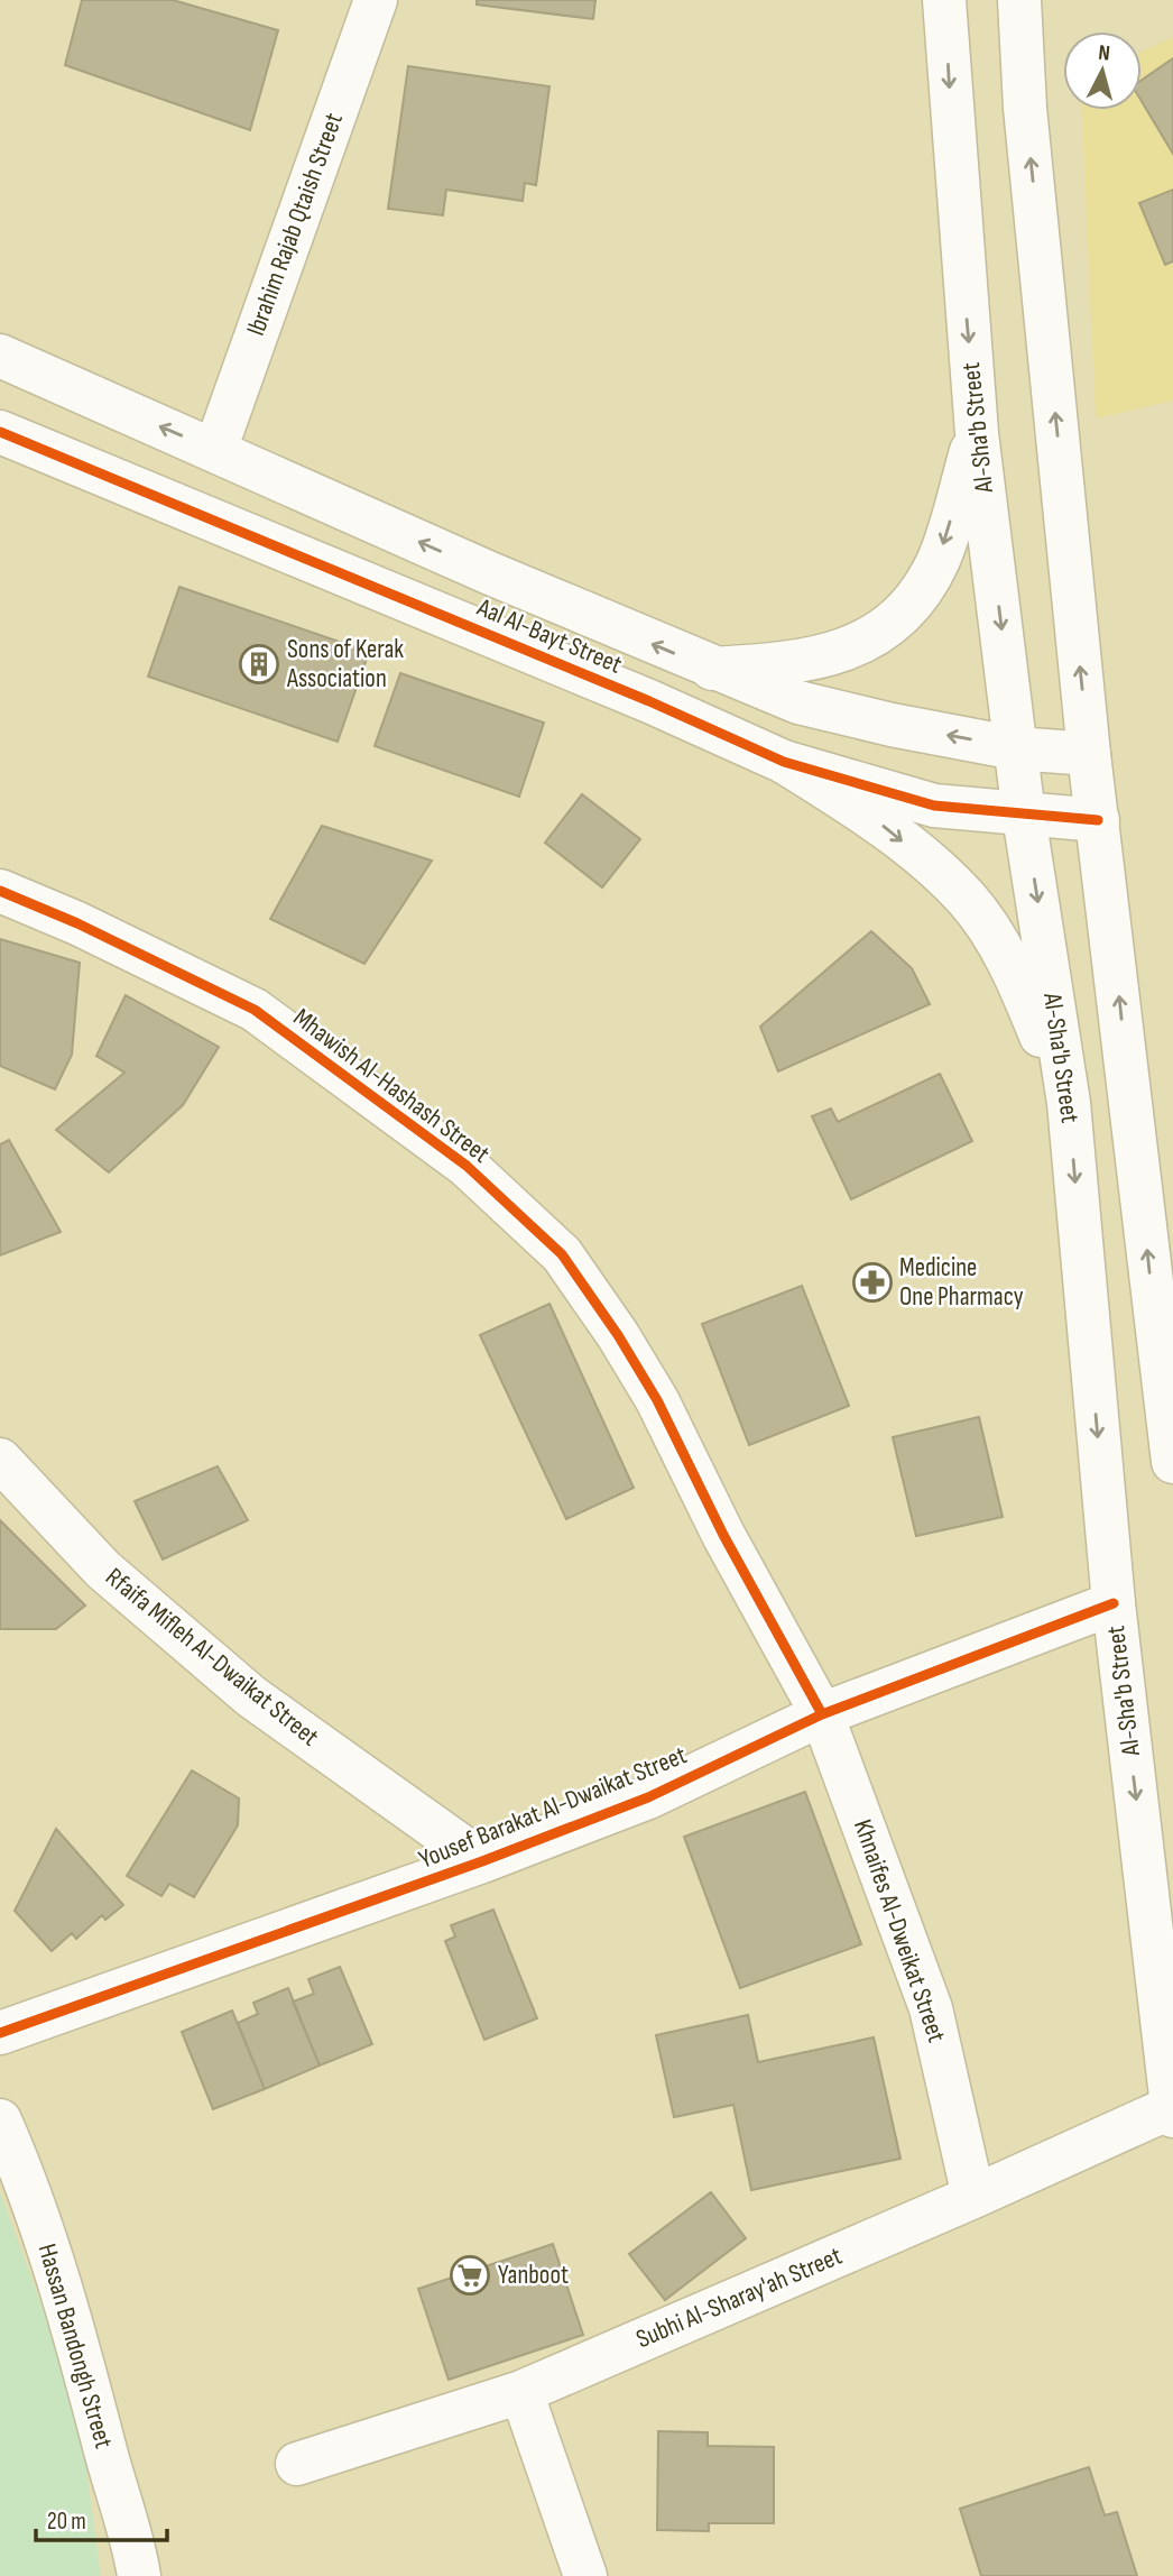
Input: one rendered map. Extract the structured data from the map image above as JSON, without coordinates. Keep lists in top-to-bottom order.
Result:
{
  "streets": {
    "street": [
      "Ibrahim Rajab Qtaish Street",
      "Al-Sha'b Street",
      "Aal Al-Bayt Street",
      "Mhawish Al-Hashash Street",
      "Rfaifa Mifleh Al-Dwaikat Street",
      "Yousef Barakat Al-Dwaikat Street",
      "Khnaifes Al-Dweikat Street",
      "Subhi Al-Sharay'ah Street",
      "Hassan Bandongh Street"
    ]
  },
  "crossings": [
    ["Ibrahim Rajab Qtaish Street", "Aal Al-Bayt Street"],
    ["Al-Sha'b Street", "Aal Al-Bayt Street"],
    ["Al-Sha'b Street", "Yousef Barakat Al-Dwaikat Street"],
    ["Al-Sha'b Street", "Subhi Al-Sharay'ah Street"],
    ["Mhawish Al-Hashash Street", "Yousef Barakat Al-Dwaikat Street"],
    ["Mhawish Al-Hashash Street", "Khnaifes Al-Dweikat Street"],
    ["Rfaifa Mifleh Al-Dwaikat Street", "Yousef Barakat Al-Dwaikat Street"],
    ["Yousef Barakat Al-Dwaikat Street", "Khnaifes Al-Dweikat Street"],
    ["Khnaifes Al-Dweikat Street", "Subhi Al-Sharay'ah Street"]
  ],
  "places": {
    "building": ["Sons of Kerak Association"],
    "pharmacy": ["Medicine One Pharmacy"],
    "supermarket": ["Yanboot"]
  },
  "scale_bar": "20 m",
  "north": "top"
}
